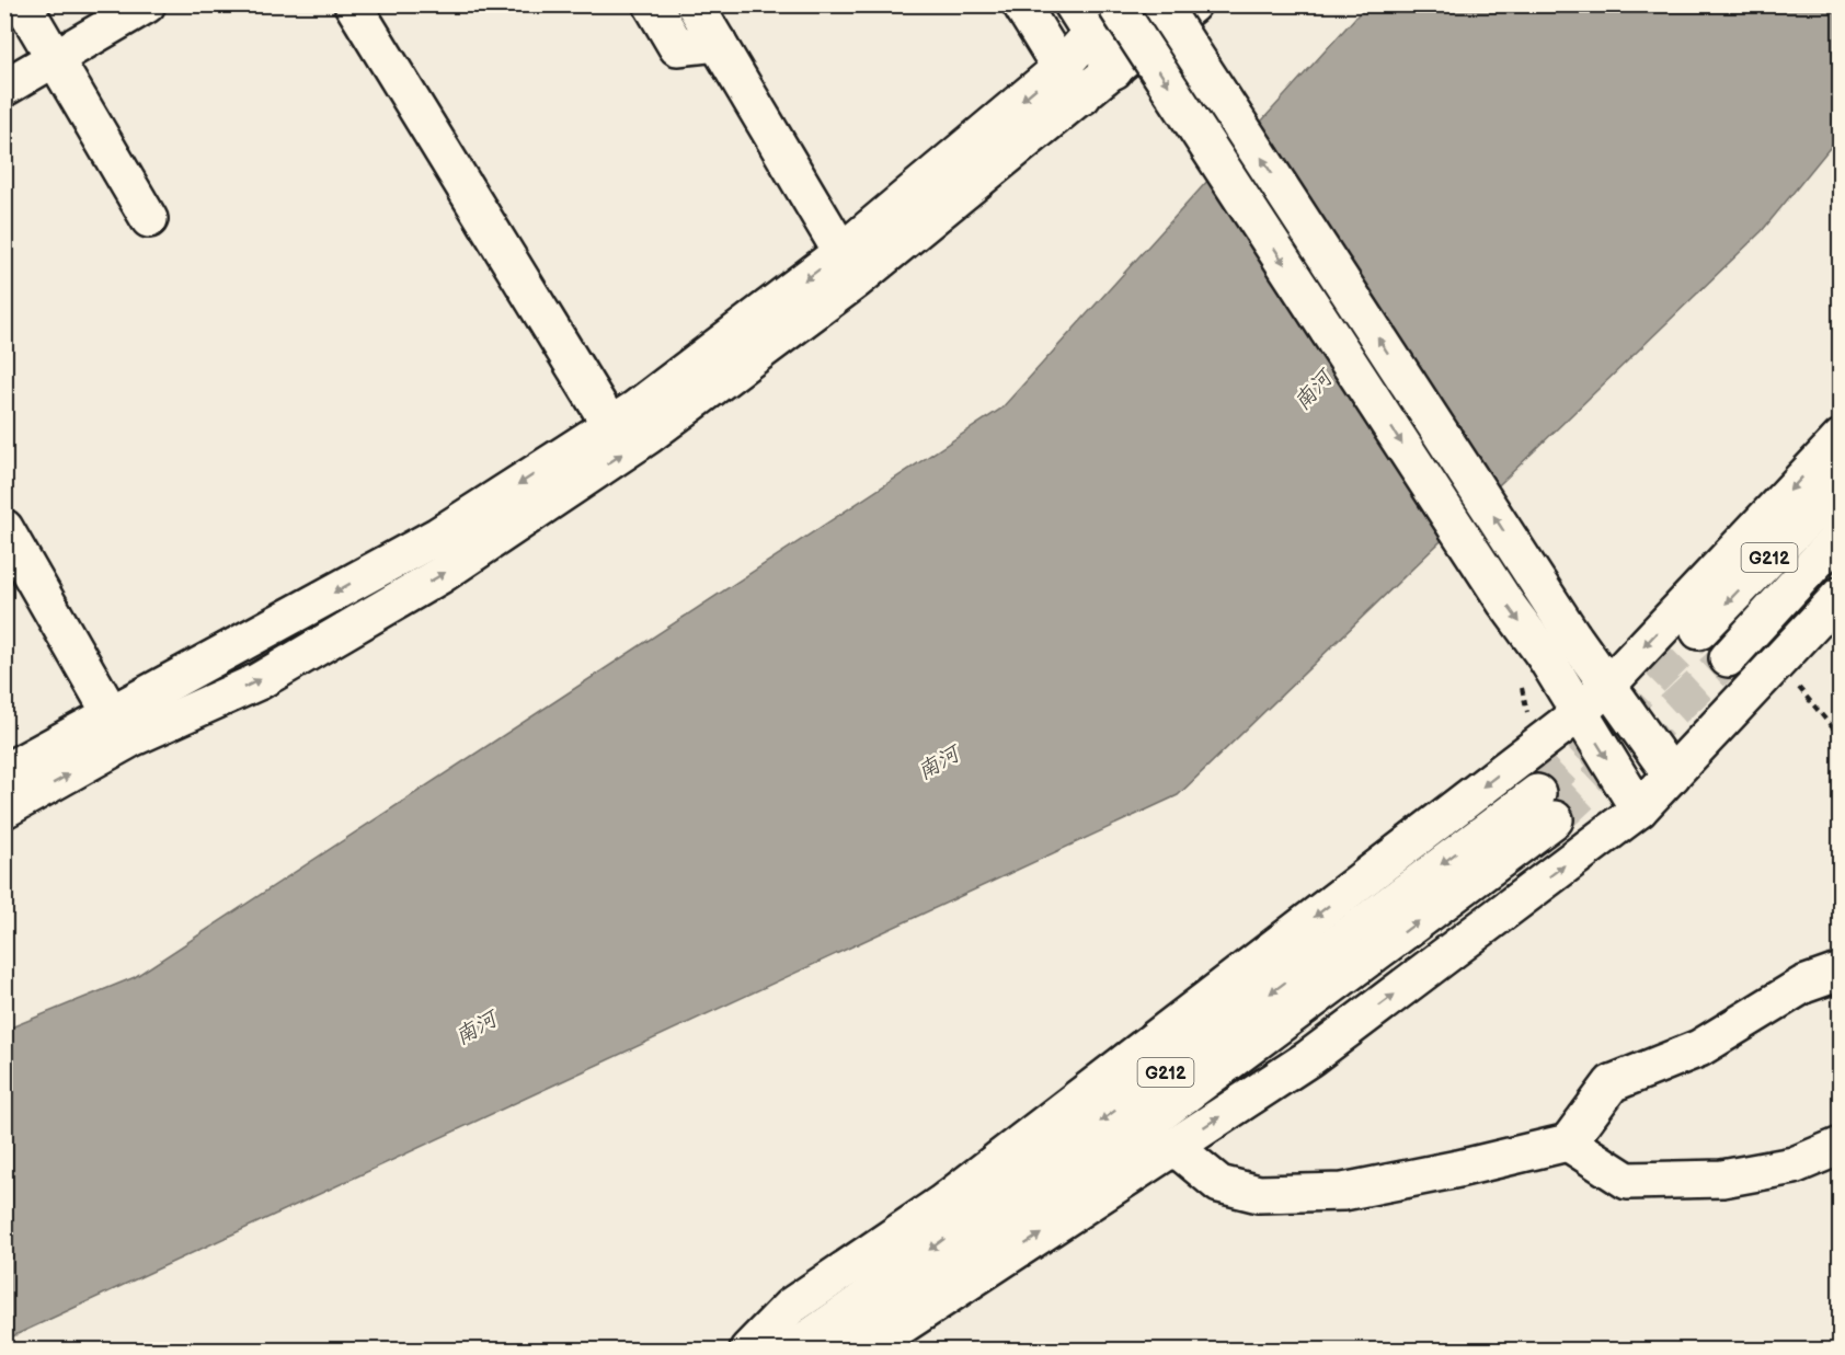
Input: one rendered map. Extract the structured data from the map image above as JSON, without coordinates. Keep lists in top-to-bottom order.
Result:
{
  "streets": {
    "main road": ["G212"]
  },
  "water": ["南河"]
}
